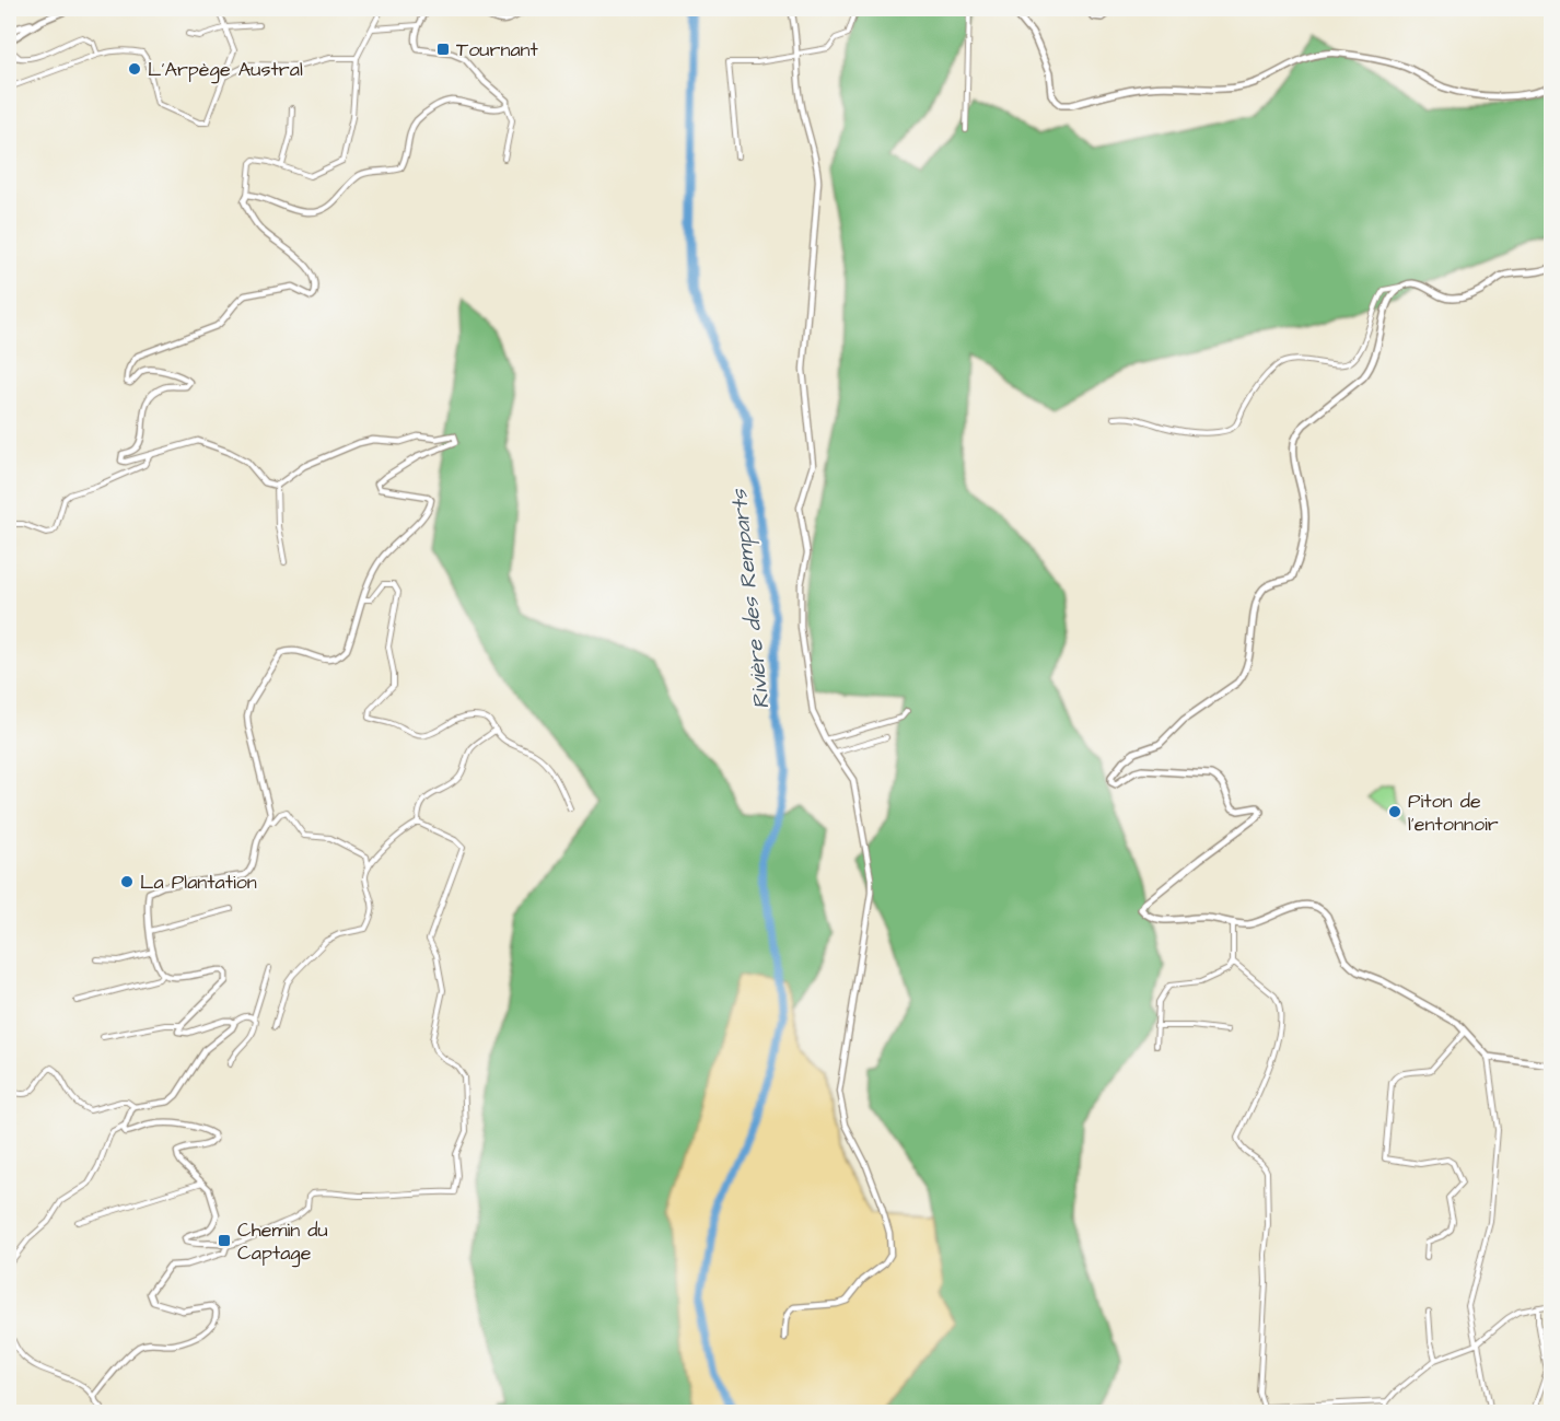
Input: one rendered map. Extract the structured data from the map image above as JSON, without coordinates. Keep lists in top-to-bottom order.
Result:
{
  "water": ["Rivière des Remparts"],
  "places": {
    "transit": ["Tournant", "Chemin du Captage"],
    "other": ["L'Arpège Austral", "Piton de l'entonnoir", "La Plantation"]
  }
}
